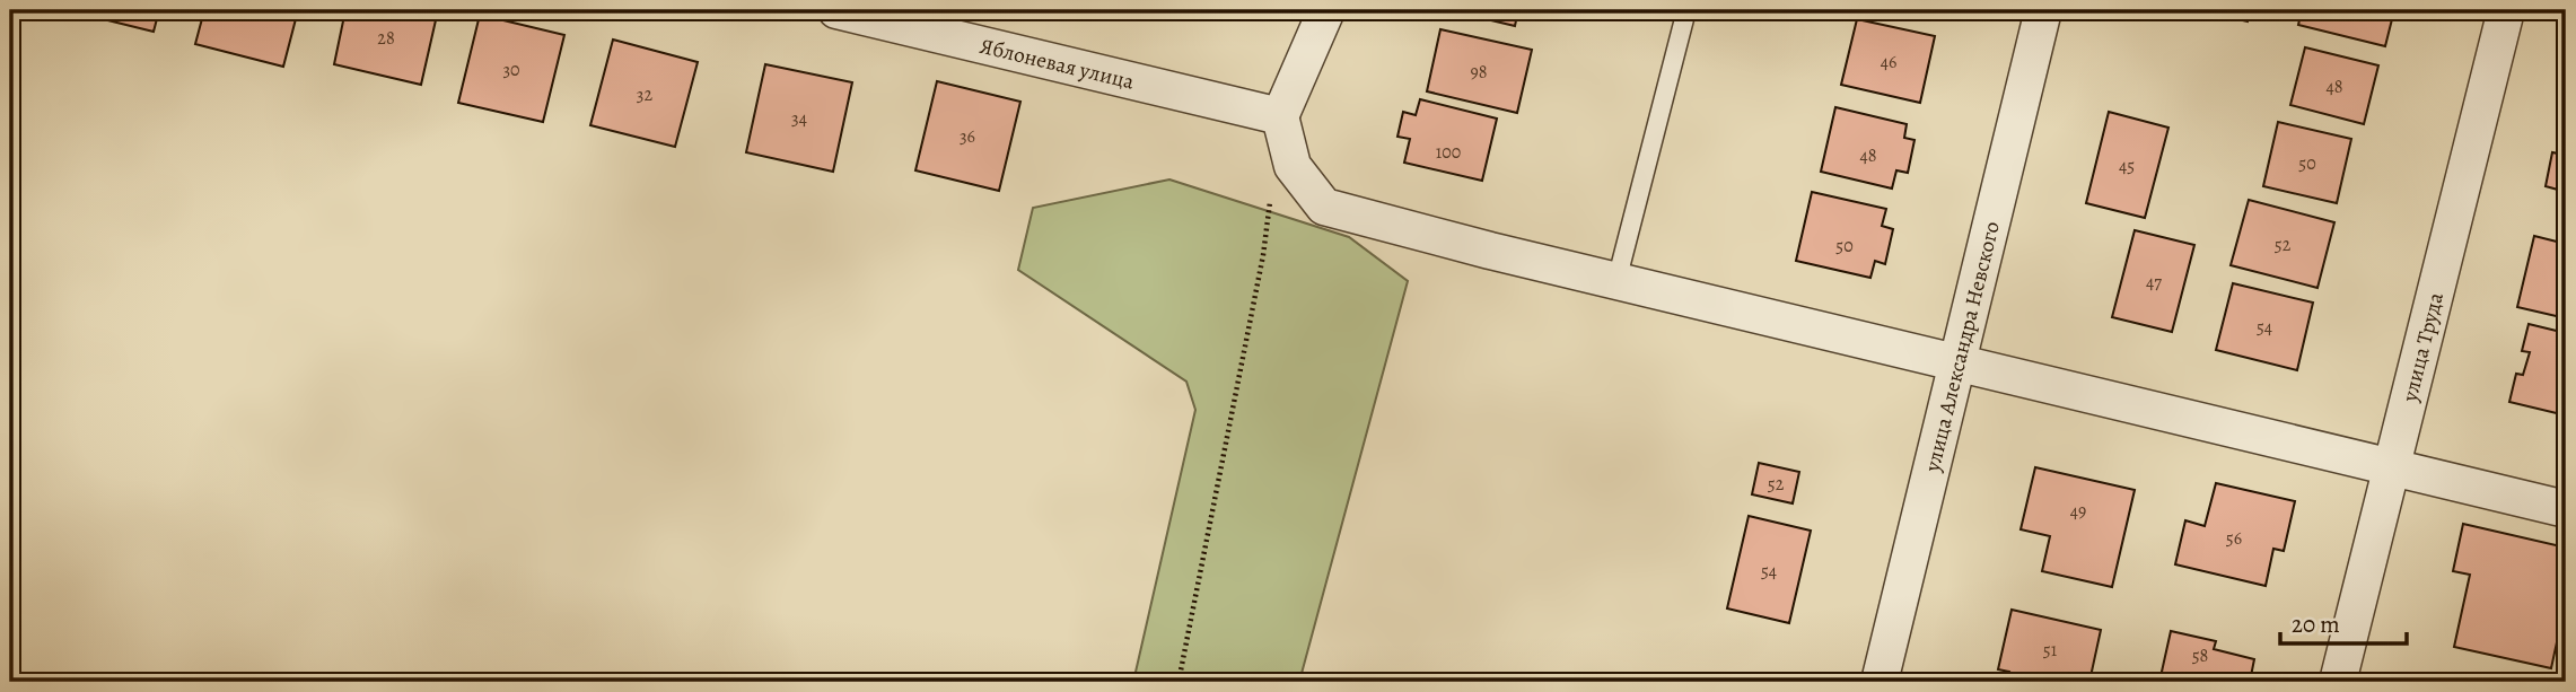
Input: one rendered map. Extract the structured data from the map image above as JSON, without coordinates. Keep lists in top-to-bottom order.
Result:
{
  "streets": {
    "street": ["Яблоневая улица", "улица Александра Невского", "улица Труда"]
  },
  "house_numbers": [
    "28",
    "46",
    "30",
    "98",
    "48",
    "32",
    "34",
    "36",
    "100",
    "48",
    "50",
    "45",
    "52",
    "50",
    "47",
    "54",
    "52",
    "49",
    "56",
    "54",
    "51",
    "58"
  ],
  "scale_bar": "20 m"
}
